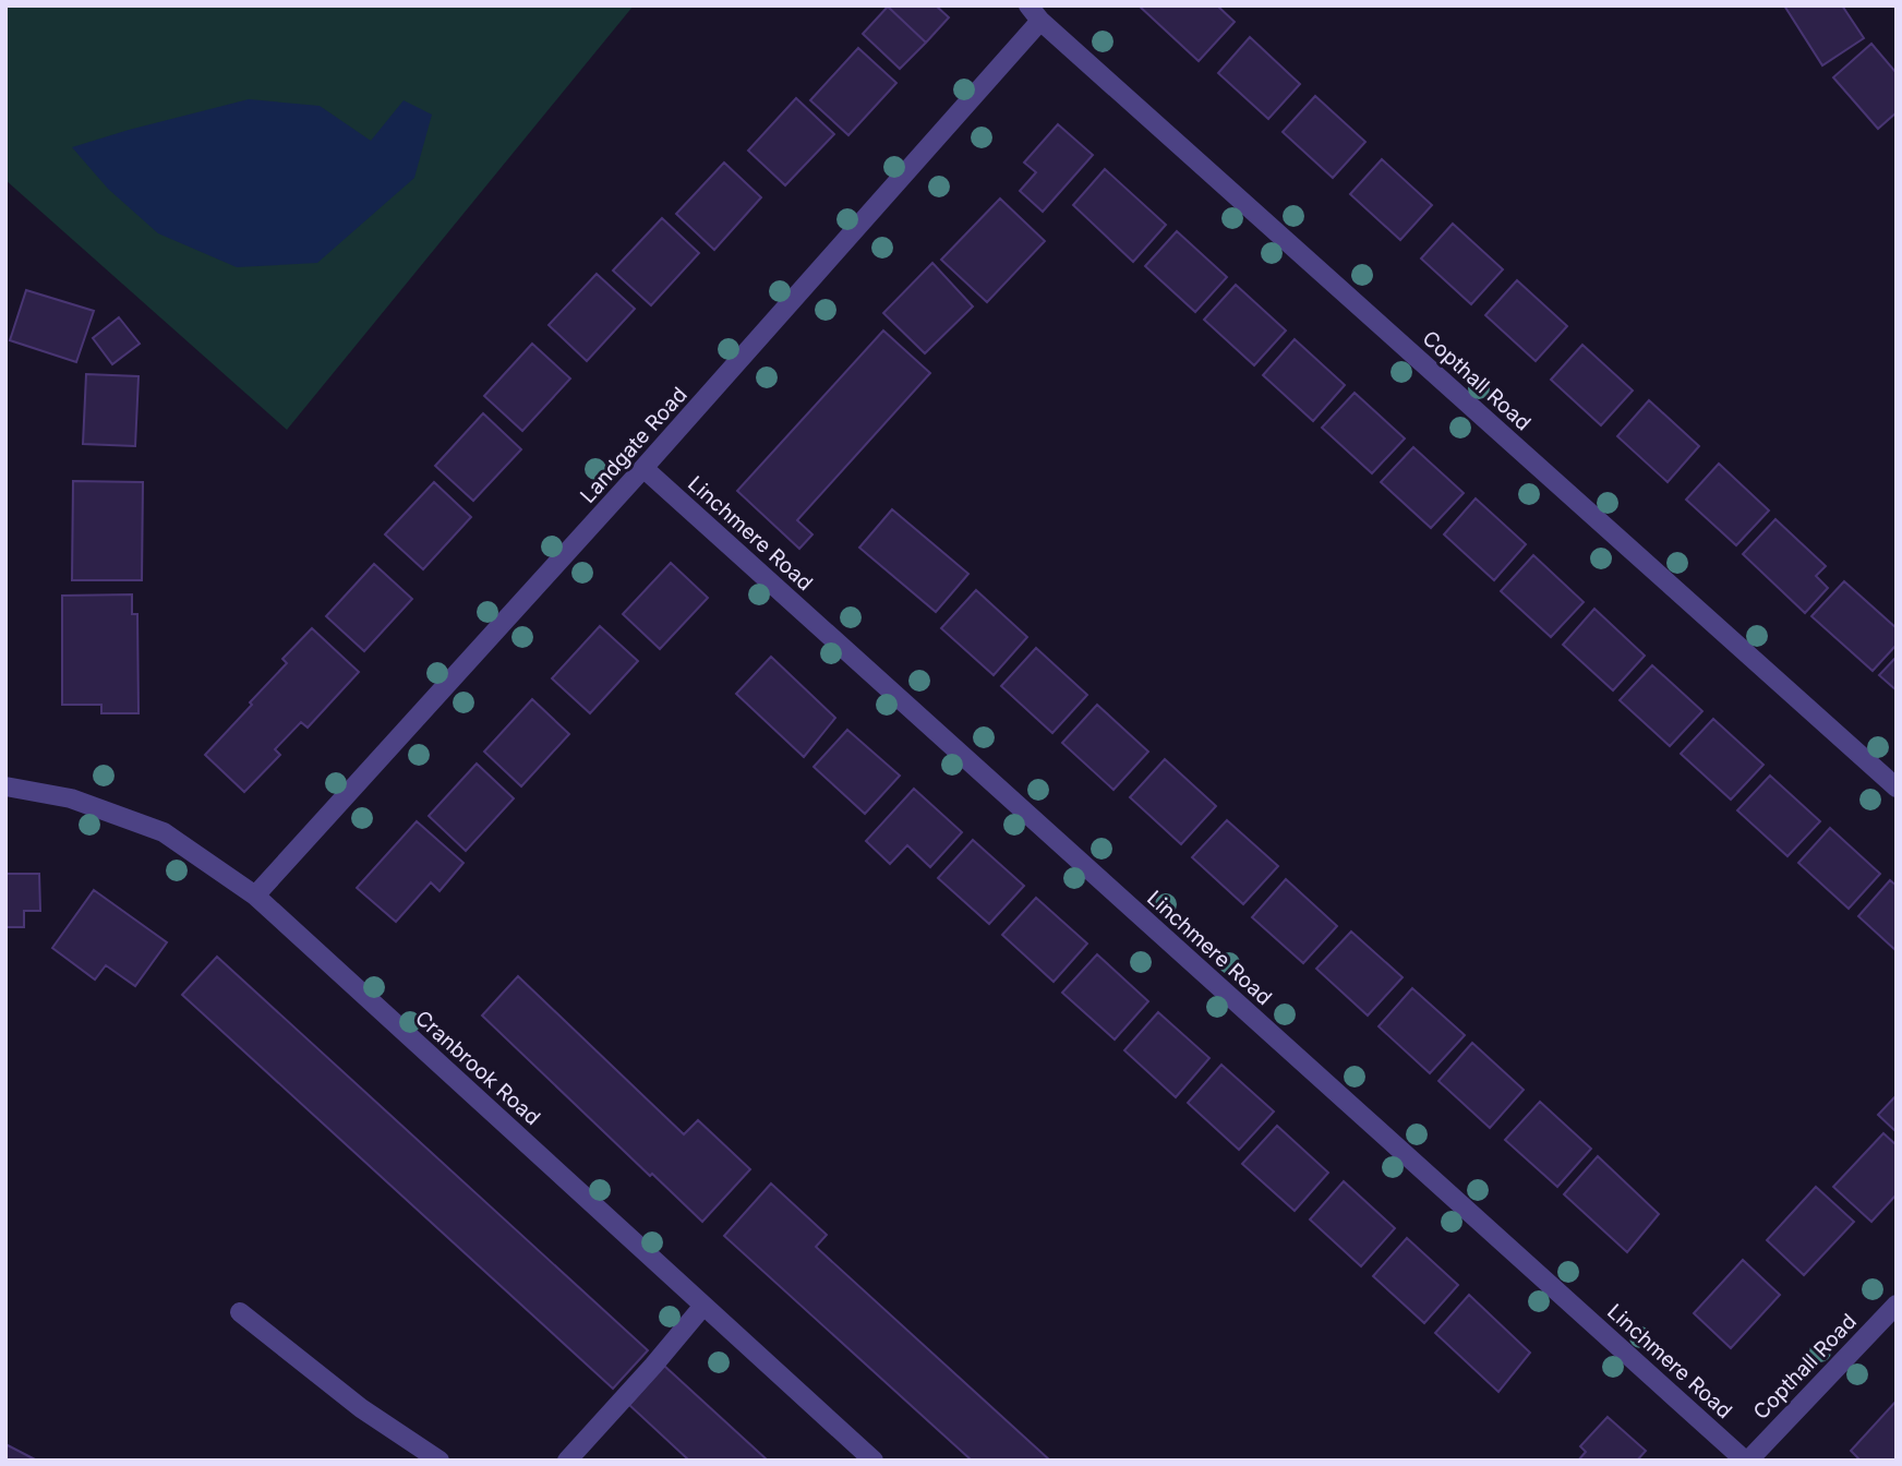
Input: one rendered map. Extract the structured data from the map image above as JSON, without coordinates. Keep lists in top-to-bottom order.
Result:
{
  "streets": {
    "street": [
      "Copthall Road",
      "Landgate Road",
      "Linchmere Road",
      "Cranbrook Road"
    ]
  },
  "crossings": [
    ["Copthall Road", "Landgate Road"],
    ["Copthall Road", "Linchmere Road"],
    ["Landgate Road", "Linchmere Road"],
    ["Landgate Road", "Cranbrook Road"]
  ]
}
